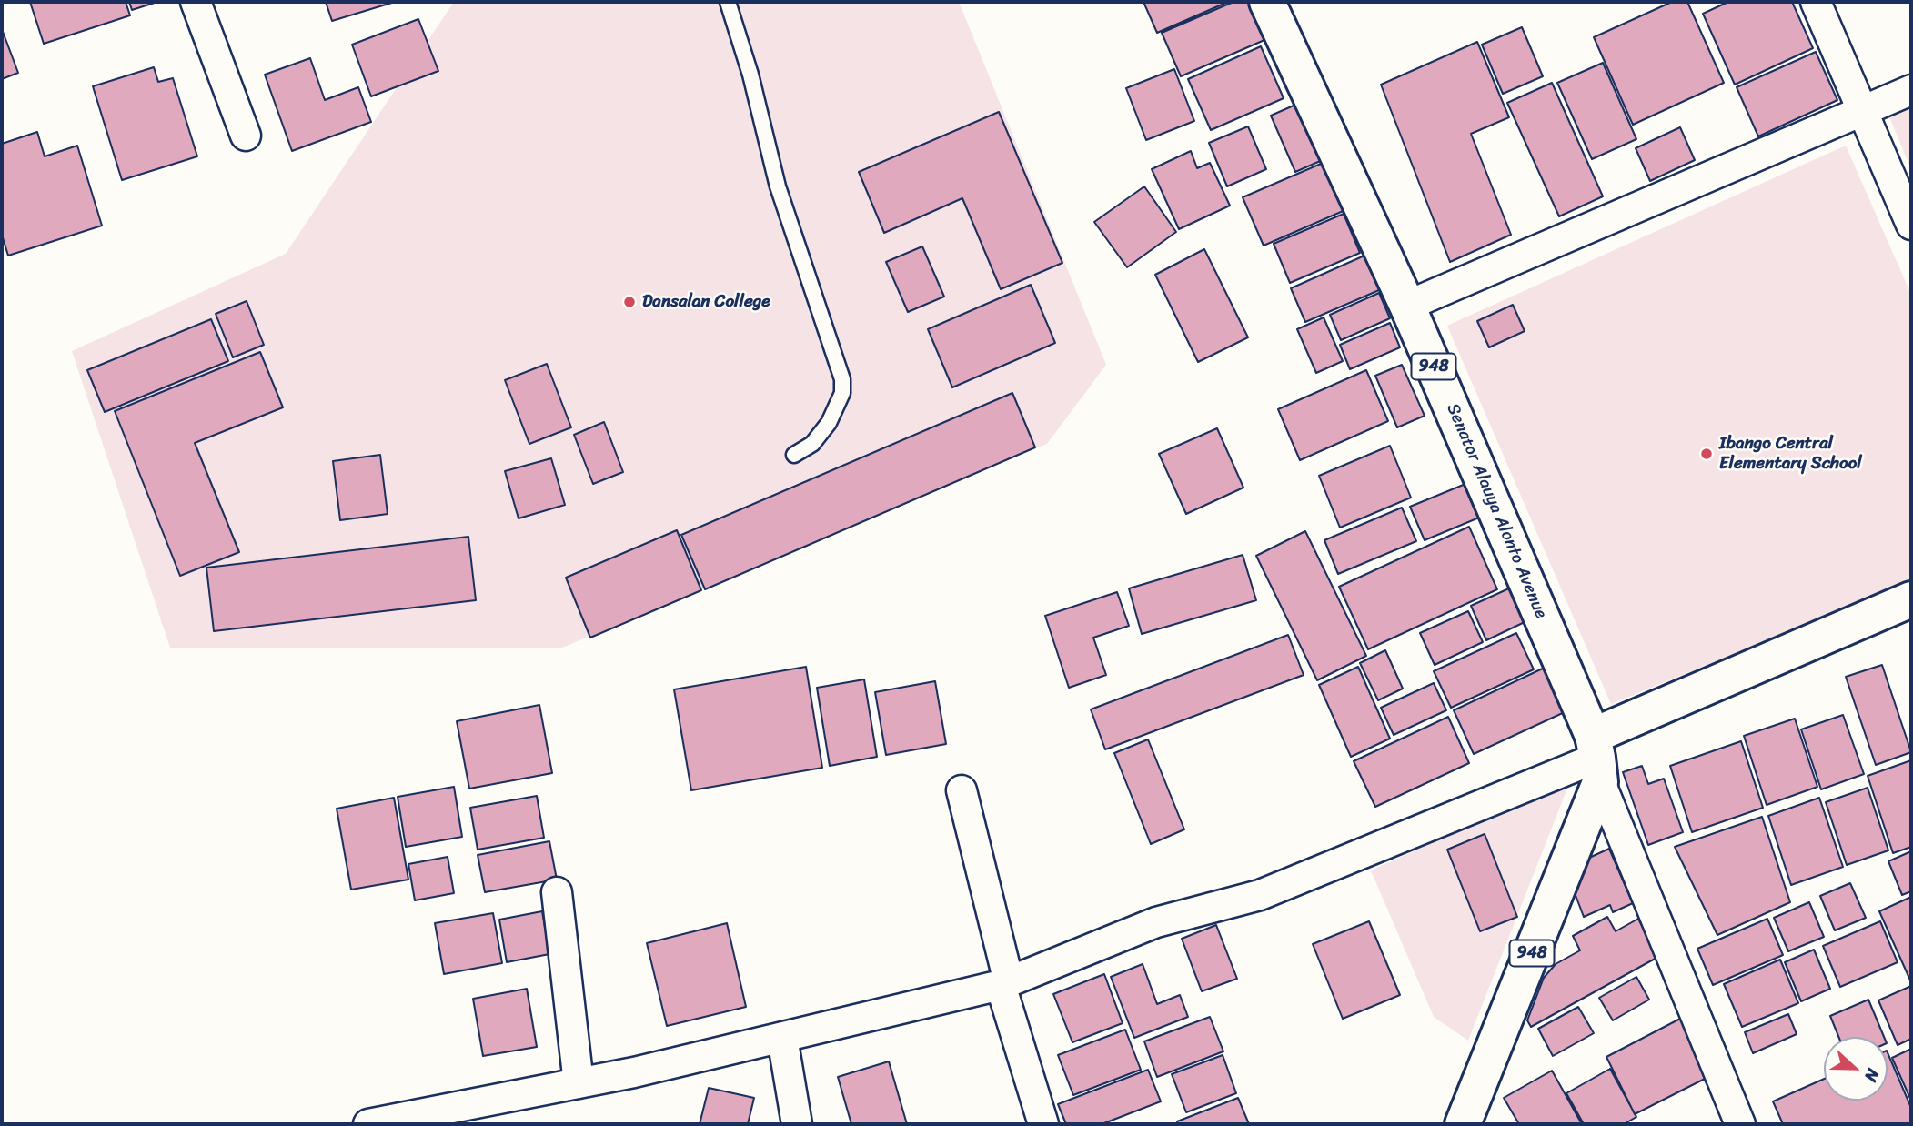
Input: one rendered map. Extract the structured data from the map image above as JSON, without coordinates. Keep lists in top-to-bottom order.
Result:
{
  "streets": {
    "main road": ["948", "Senator Alauya Alonto Avenue"]
  },
  "crossings": [
    ["948", "Senator Alauya Alonto Avenue"]
  ],
  "places": ["Dansalan College", "Ibango Central Elementary School"],
  "north": "right"
}
